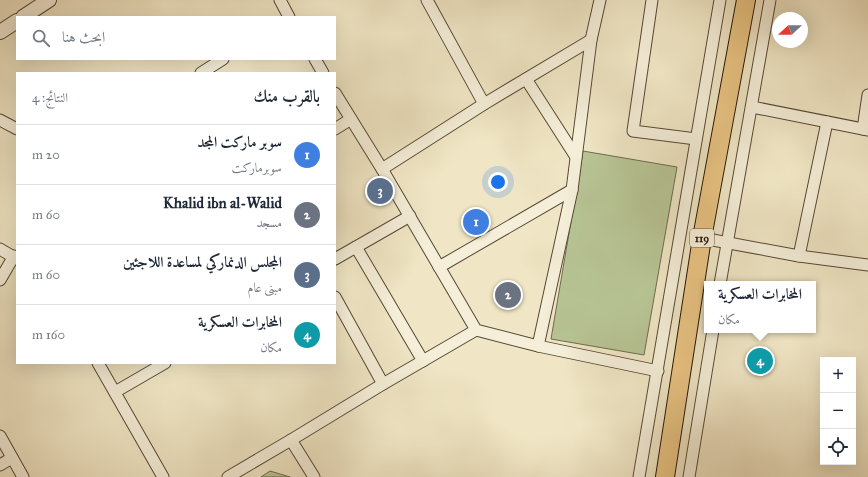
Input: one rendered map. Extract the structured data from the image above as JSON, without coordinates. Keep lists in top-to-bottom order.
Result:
{
  "streets": {
    "main road": ["119"]
  },
  "north": "left",
  "page": {
    "search": "ابحث هنا",
    "heading": ["بالقرب منك", "النتائج: 4"],
    "list": [
      {
        "mark": "1",
        "name": "سوبر ماركت المجد",
        "note": "سوبرماركت",
        "value": "20 m"
      },
      {
        "mark": "2",
        "name": "Khalid ibn al-Walid",
        "note": "مسجد",
        "value": "60 m"
      },
      {
        "mark": "3",
        "name": "المجلس الدنماركي لمساعدة اللاجئين",
        "note": "مبنى عام",
        "value": "60 m"
      },
      {
        "mark": "4",
        "name": "المخابرات العسكرية",
        "note": "مكان",
        "value": "160 m"
      }
    ],
    "pins": [
      "3",
      "1",
      "2",
      "4"
    ],
    "popup": ["المخابرات العسكرية", "مكان"],
    "map_buttons": ["+", "−"]
  }
}
